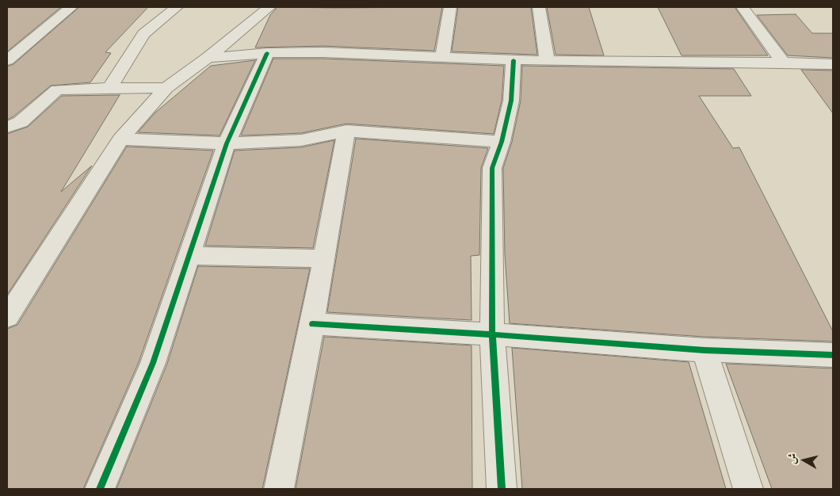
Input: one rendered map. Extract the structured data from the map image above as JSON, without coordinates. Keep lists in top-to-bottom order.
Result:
{
  "north": "left"
}
